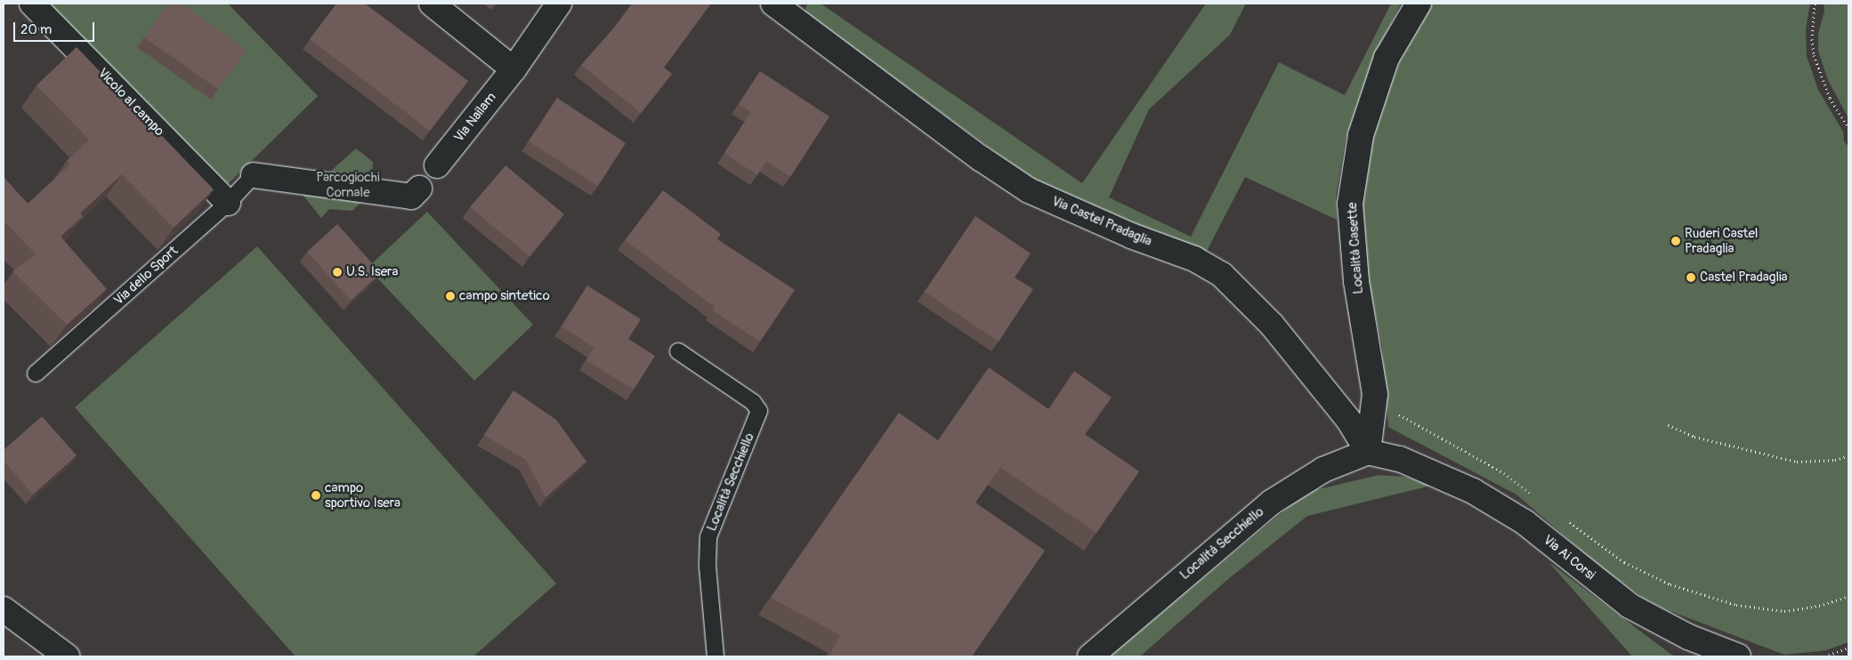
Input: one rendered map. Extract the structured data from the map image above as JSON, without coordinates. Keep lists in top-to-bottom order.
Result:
{
  "streets": {
    "street": [
      "Vicolo al campo",
      "Via Nailam",
      "Via Castel Pradaglia",
      "Località Casette",
      "Località Secchiello",
      "Via Ai Corsi"
    ],
    "lane": ["Via dello Sport"]
  },
  "crossings": [
    ["Vicolo al campo", "Via dello Sport"],
    ["Via Castel Pradaglia", "Località Casette"],
    ["Via Castel Pradaglia", "Località Secchiello"],
    ["Via Castel Pradaglia", "Via Ai Corsi"],
    ["Località Casette", "Località Secchiello"],
    ["Località Casette", "Via Ai Corsi"],
    ["Località Secchiello", "Via Ai Corsi"]
  ],
  "parks": ["Parcogiochi Cornale"],
  "places": [
    "Ruderi Castel Pradaglia",
    "U.S. Isera",
    "Castel Pradaglia",
    "campo sintetico",
    "campo sportivo Isera"
  ],
  "scale_bar": "20 m"
}
